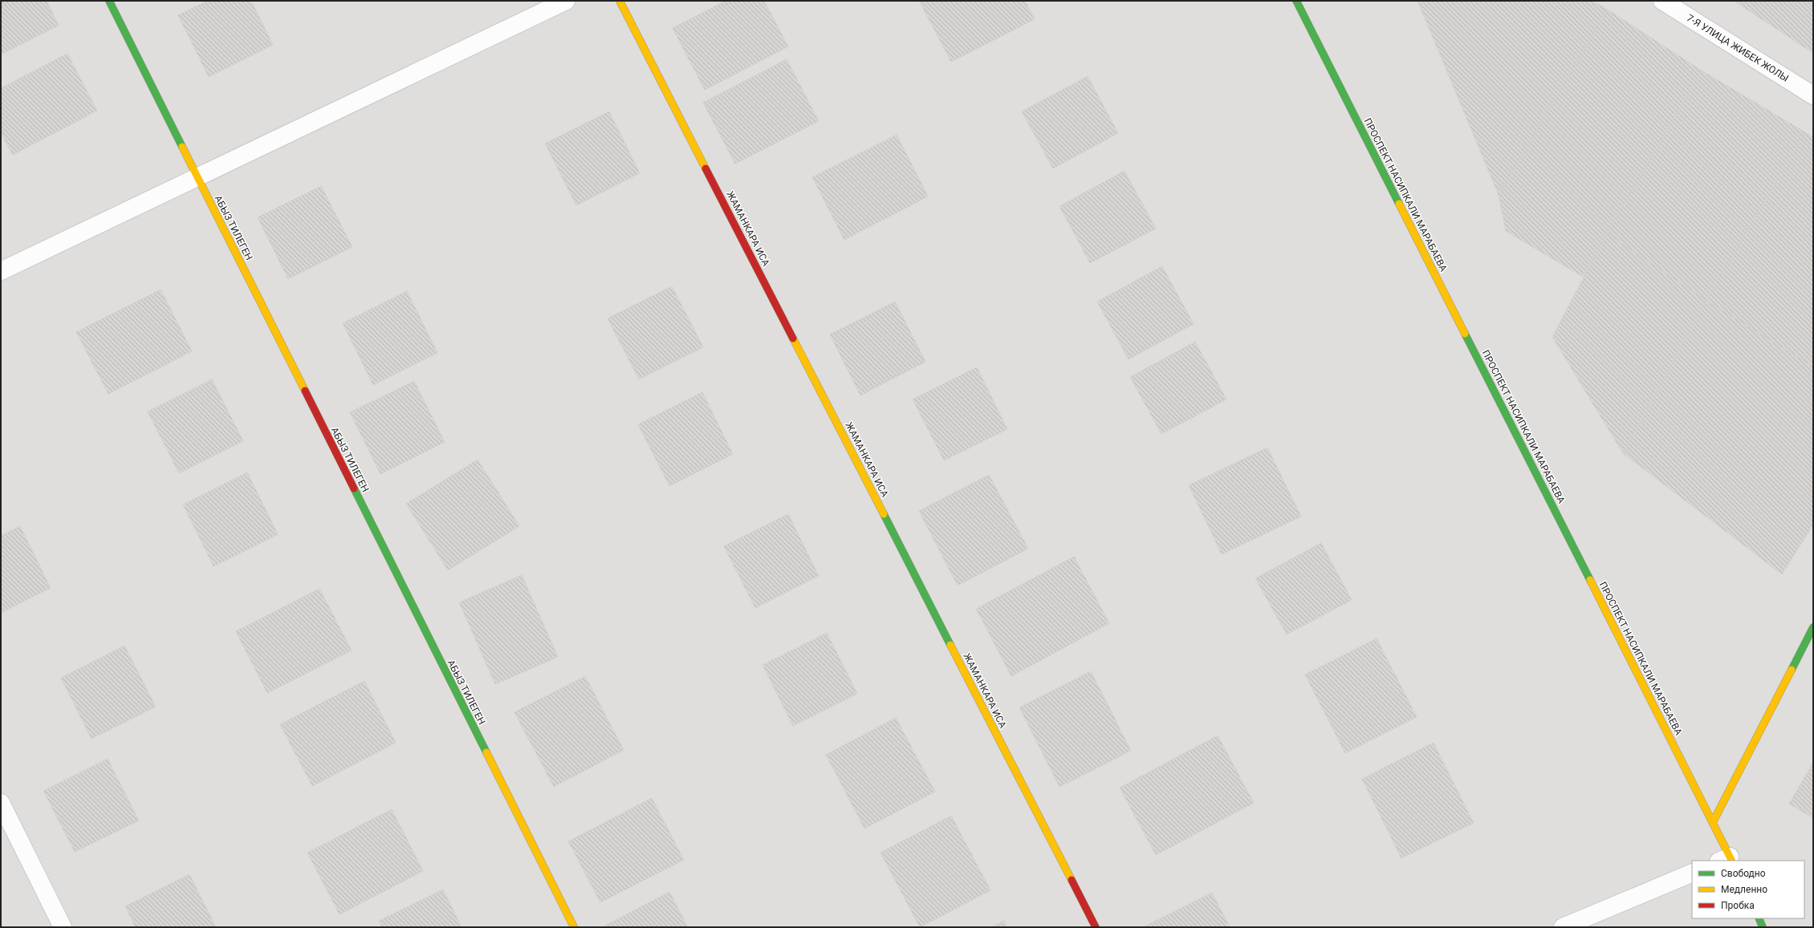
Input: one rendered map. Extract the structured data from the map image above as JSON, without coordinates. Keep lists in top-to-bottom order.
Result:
{
  "streets": {
    "street": [
      "7-Я УЛИЦА ЖИБЕК ЖОЛЫ",
      "ПРОСПЕКТ НАСИПКАЛИ МАРАБАЕВА",
      "АБЫЗ ТИЛЕГЕН",
      "ЖАМАНКАРА ИСА"
    ]
  },
  "legend": ["Свободно", "Медленно", "Пробка"]
}
